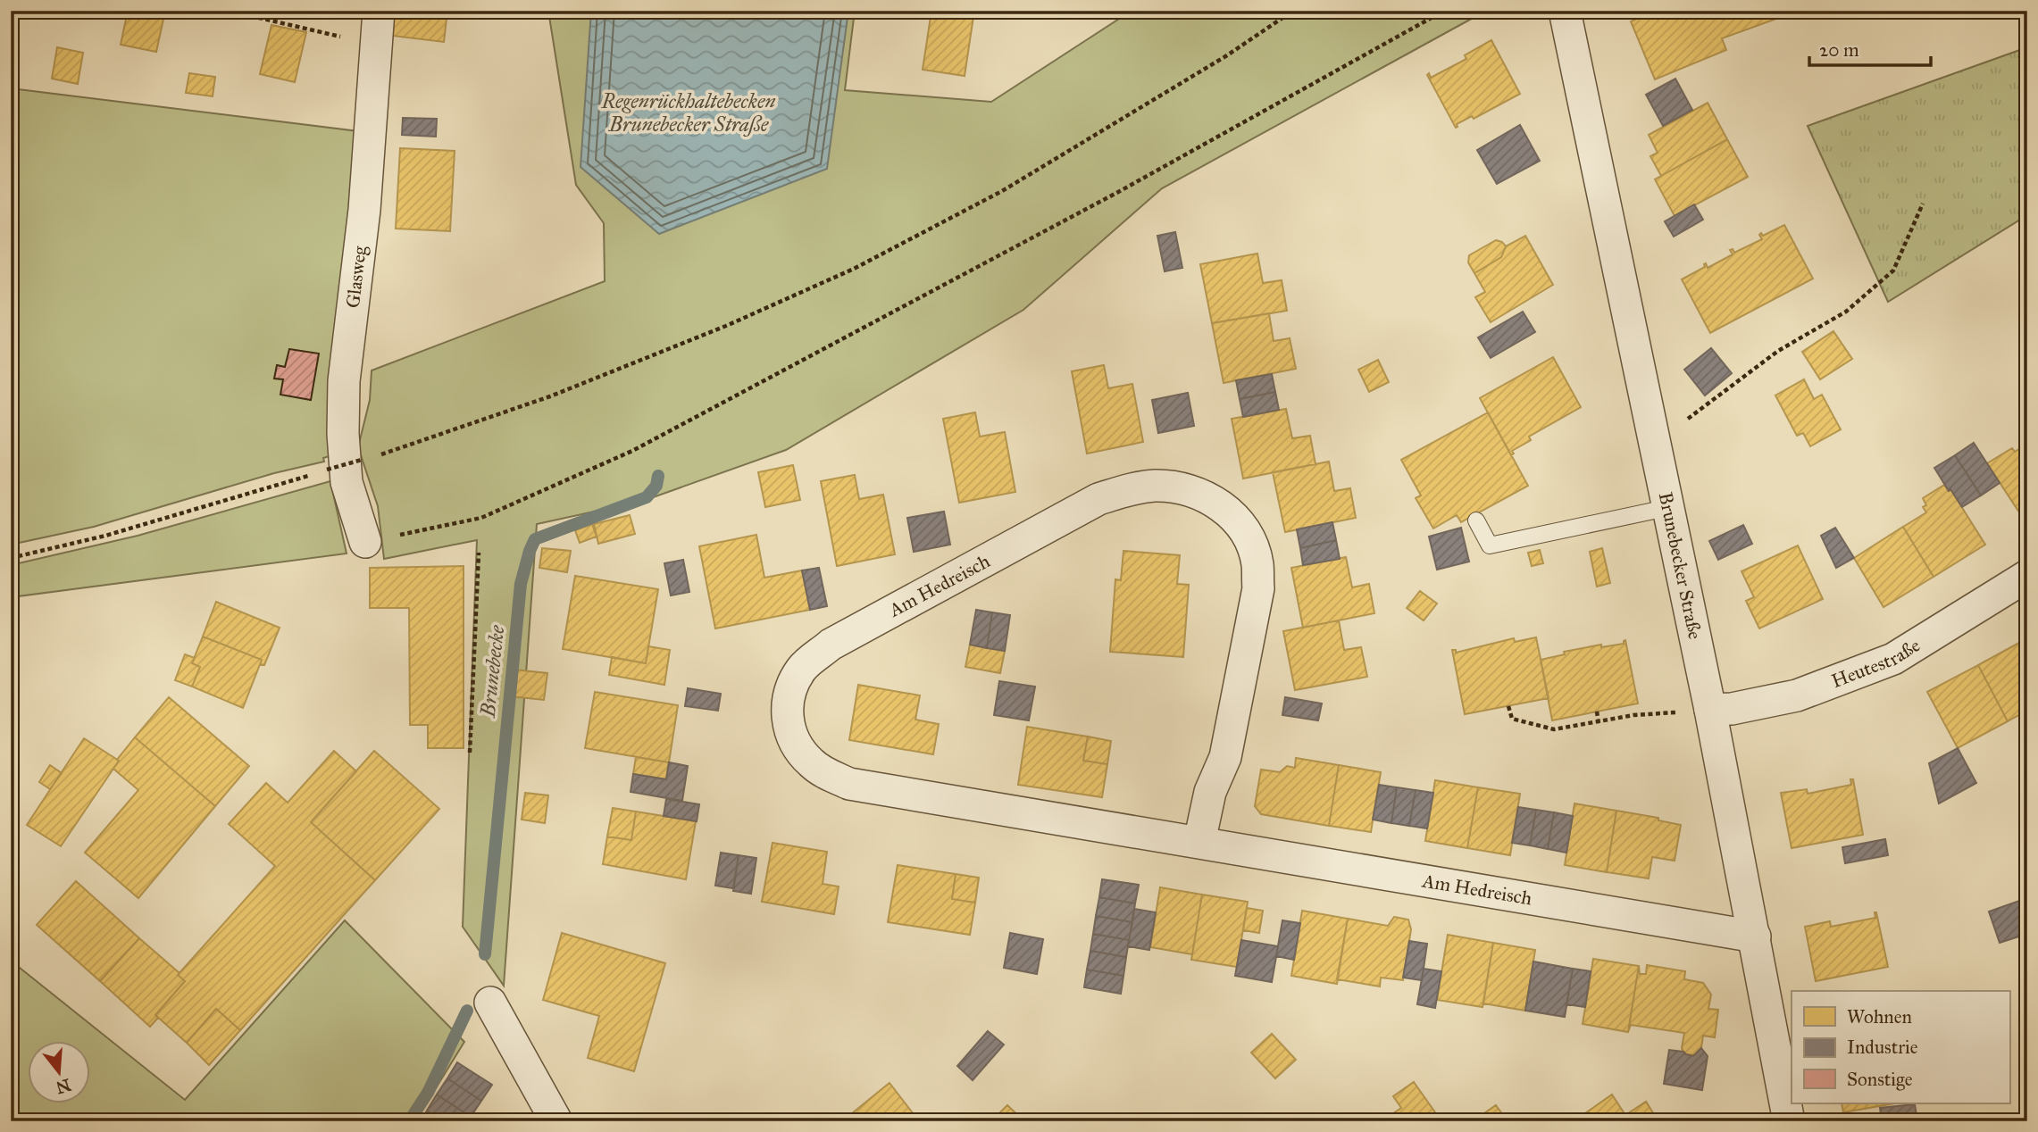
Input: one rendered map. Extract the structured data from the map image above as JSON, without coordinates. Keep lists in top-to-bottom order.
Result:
{
  "streets": {
    "street": [
      "Glasweg",
      "Brunebecker Straße",
      "Am Hedreisch",
      "Heutestraße"
    ]
  },
  "crossings": [
    ["Brunebecker Straße", "Am Hedreisch"],
    ["Brunebecker Straße", "Heutestraße"]
  ],
  "water": ["Regenrückhaltebecken Brunebecker Straße", "Brunebecke"],
  "legend": ["Wohnen", "Industrie", "Sonstige"],
  "scale_bar": "20 m",
  "north": "bottom"
}
